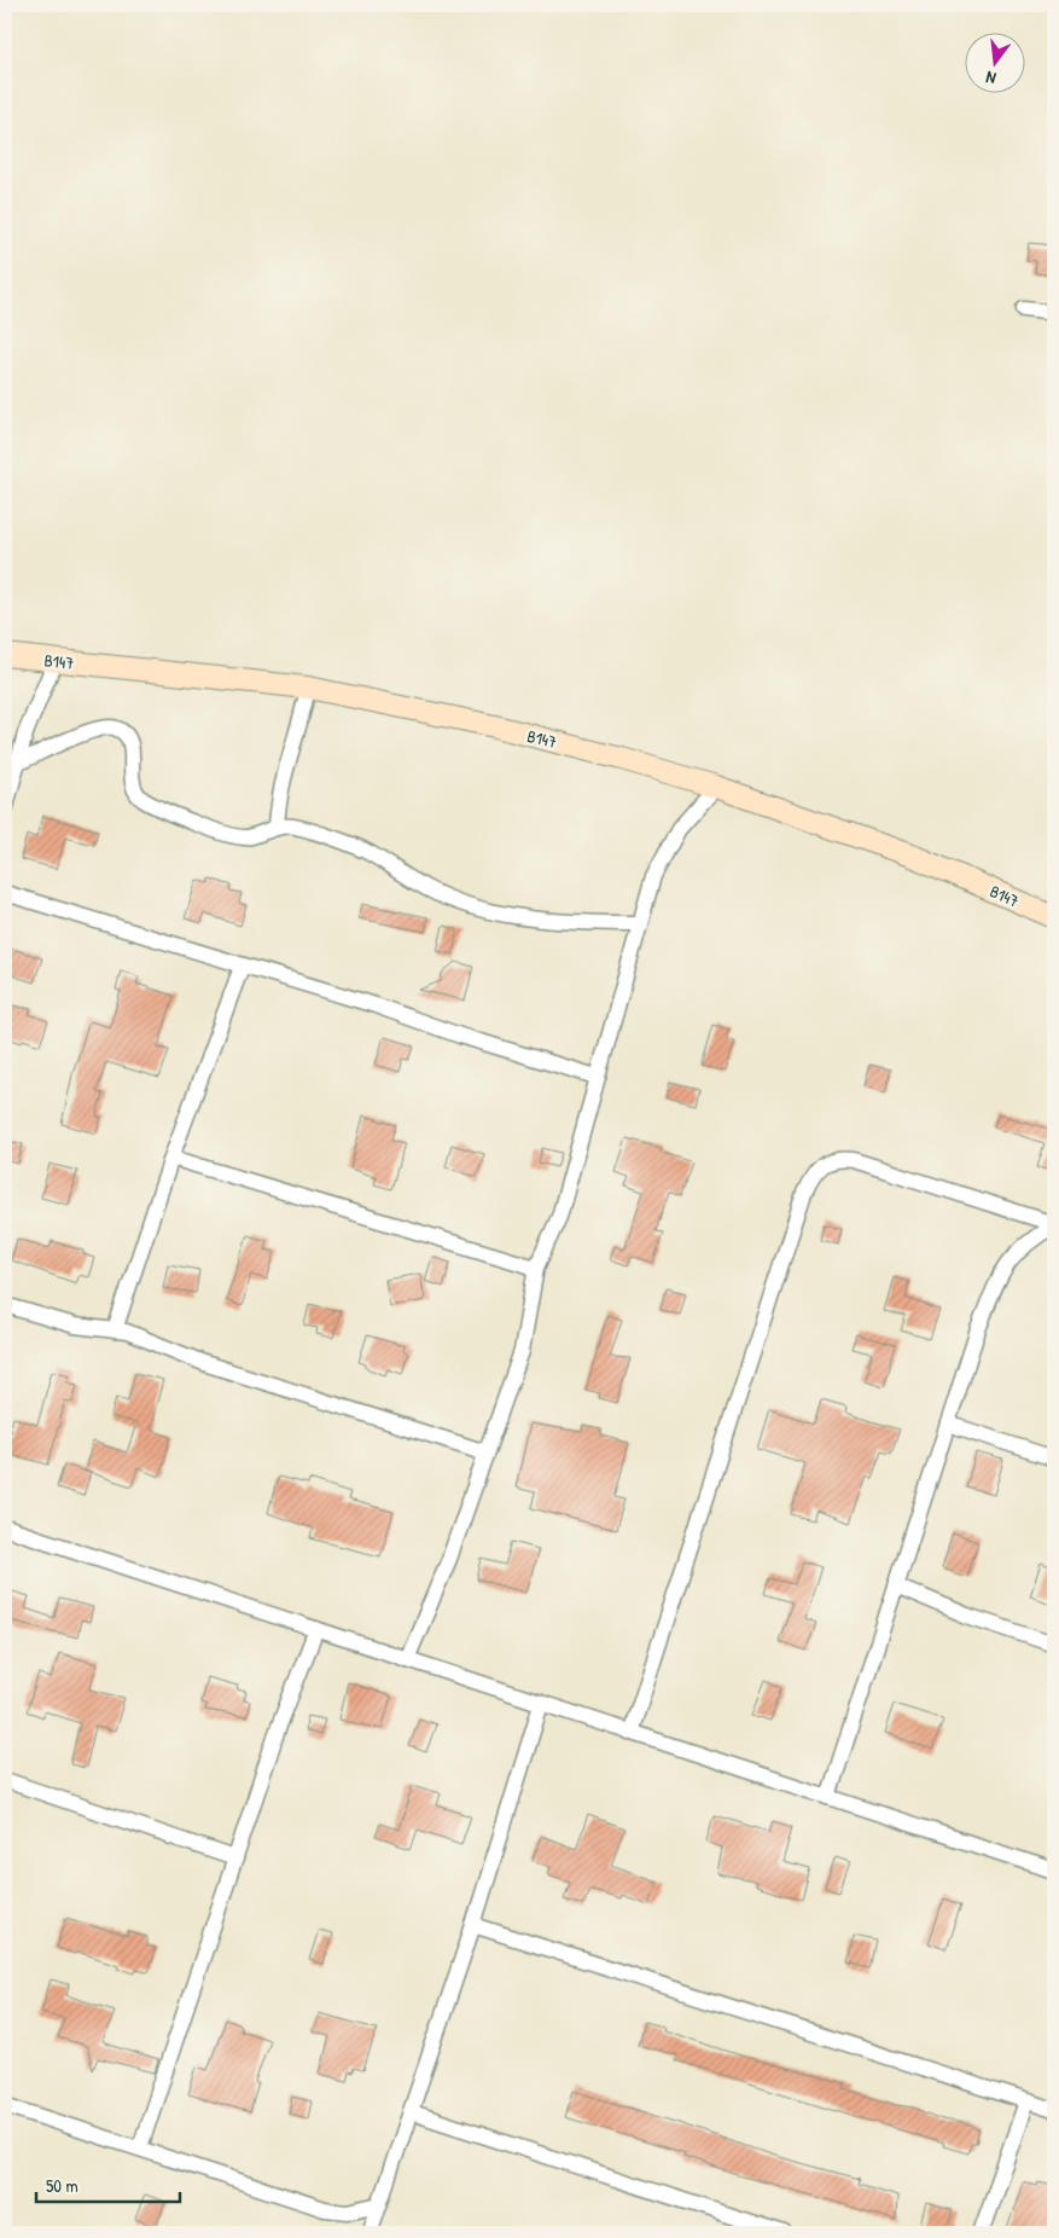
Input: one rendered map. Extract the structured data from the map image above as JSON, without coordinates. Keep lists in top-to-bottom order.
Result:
{
  "streets": {
    "main road": ["B147"]
  },
  "scale_bar": "50 m",
  "north": "bottom"
}
